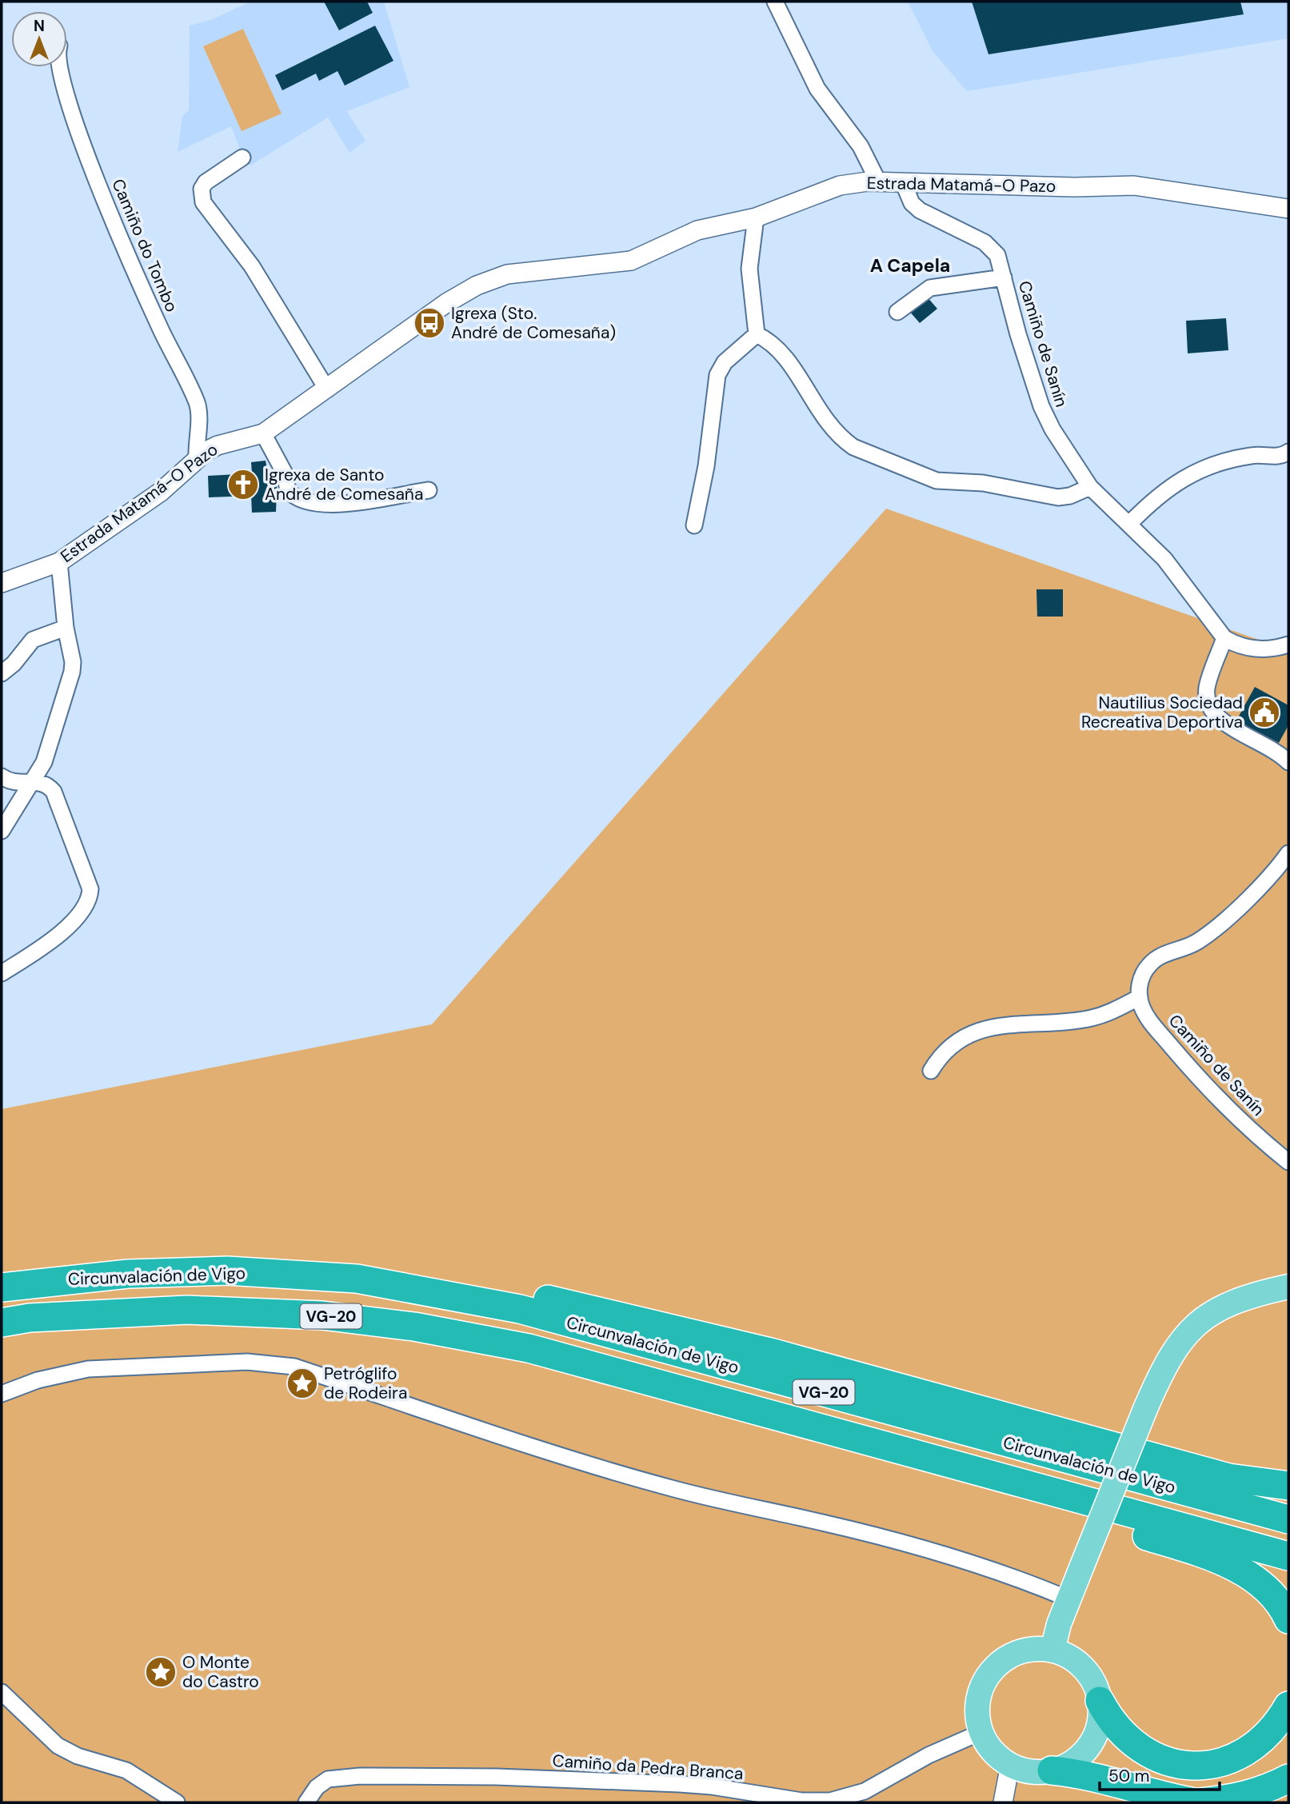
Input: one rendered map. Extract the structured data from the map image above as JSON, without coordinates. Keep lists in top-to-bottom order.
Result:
{
  "streets": {
    "highway": ["Circunvalación de Vigo", "VG-20"],
    "street": [
      "Estrada Matamá-O Pazo",
      "Camiño do Tombo",
      "Camiño de Sanín",
      "Camiño da Pedra Branca"
    ]
  },
  "crossings": [
    ["Estrada Matamá-O Pazo", "Camiño do Tombo"],
    ["Estrada Matamá-O Pazo", "Camiño de Sanín"]
  ],
  "districts": ["A Capela"],
  "places": {
    "bus stop": ["Igrexa (Sto. André de Comesaña)"],
    "church": ["Igrexa de Santo André de Comesaña"],
    "public building": ["Nautilius Sociedad Recreativa Deportiva"],
    "place": ["Petróglifo de Rodeira", "O Monte do Castro"]
  },
  "scale_bar": "50 m",
  "north": "top"
}
